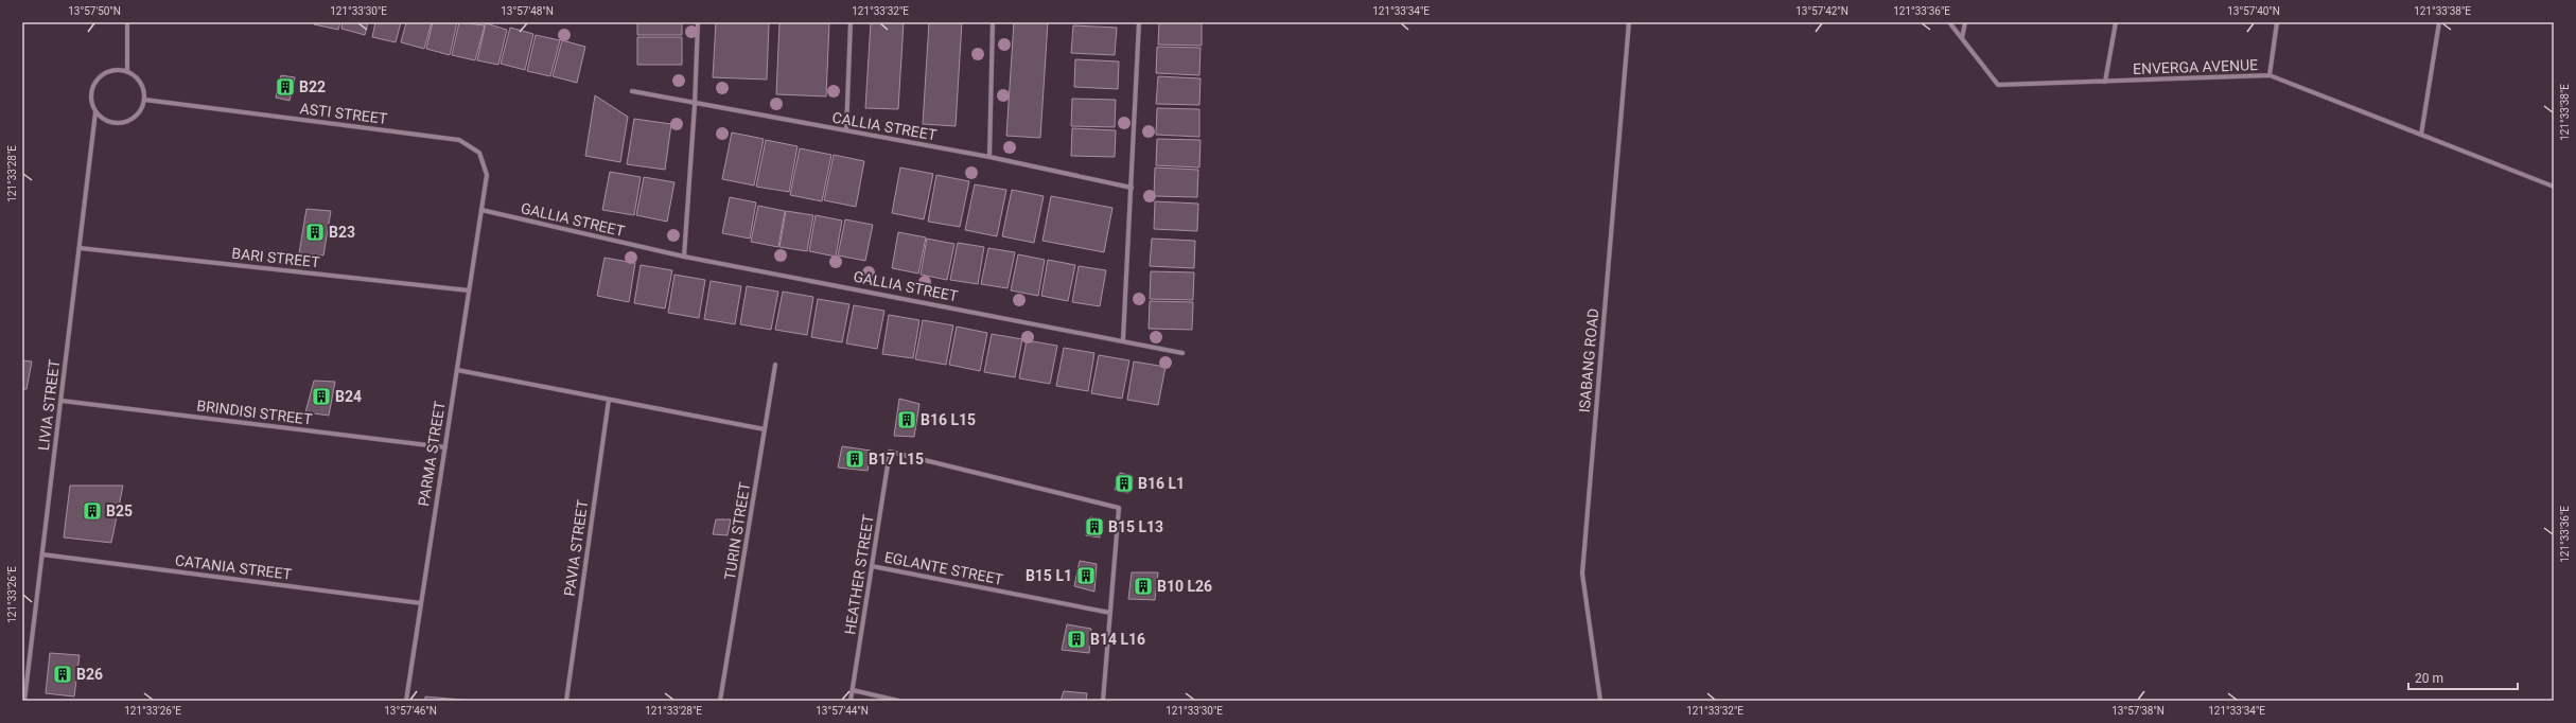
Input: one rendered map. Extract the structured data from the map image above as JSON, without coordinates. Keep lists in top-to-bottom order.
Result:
{
  "streets": {
    "street": [
      "ENVERGA AVENUE",
      "ASTI STREET",
      "CALLIA STREET",
      "GALLIA STREET",
      "BARI STREET",
      "ISABANG ROAD",
      "LIVIA STREET",
      "BRINDISI STREET",
      "PARMA STREET",
      "TURIN STREET",
      "PAVIA STREET",
      "CATANIA STREET",
      "EGLANTE STREET",
      "HEATHER STREET"
    ]
  },
  "crossings": [
    ["ASTI STREET", "GALLIA STREET"],
    ["ASTI STREET", "LIVIA STREET"],
    ["ASTI STREET", "PARMA STREET"],
    ["GALLIA STREET", "PARMA STREET"],
    ["BARI STREET", "LIVIA STREET"],
    ["BARI STREET", "PARMA STREET"],
    ["LIVIA STREET", "BRINDISI STREET"],
    ["LIVIA STREET", "CATANIA STREET"],
    ["BRINDISI STREET", "PARMA STREET"],
    ["PARMA STREET", "CATANIA STREET"],
    ["EGLANTE STREET", "HEATHER STREET"]
  ],
  "places": {
    "building": [
      "B22",
      "B23",
      "B24",
      "B16 L15",
      "B17 L15",
      "B16 L1",
      "B25",
      "B15 L13",
      "B15 L1",
      "B10 L26",
      "B14 L16",
      "B26"
    ]
  },
  "scale_bar": "20 m",
  "coordinates": [
    "13°57'50\"N",
    "121°33'30\"E",
    "13°57'48\"N",
    "121°33'32\"E",
    "121°33'34\"E",
    "13°57'42\"N",
    "121°33'36\"E",
    "13°57'40\"N",
    "121°33'38\"E",
    "121°33'28\"E",
    "121°33'26\"E",
    "13°57'46\"N",
    "13°57'44\"N",
    "13°57'38\"N"
  ]
}
